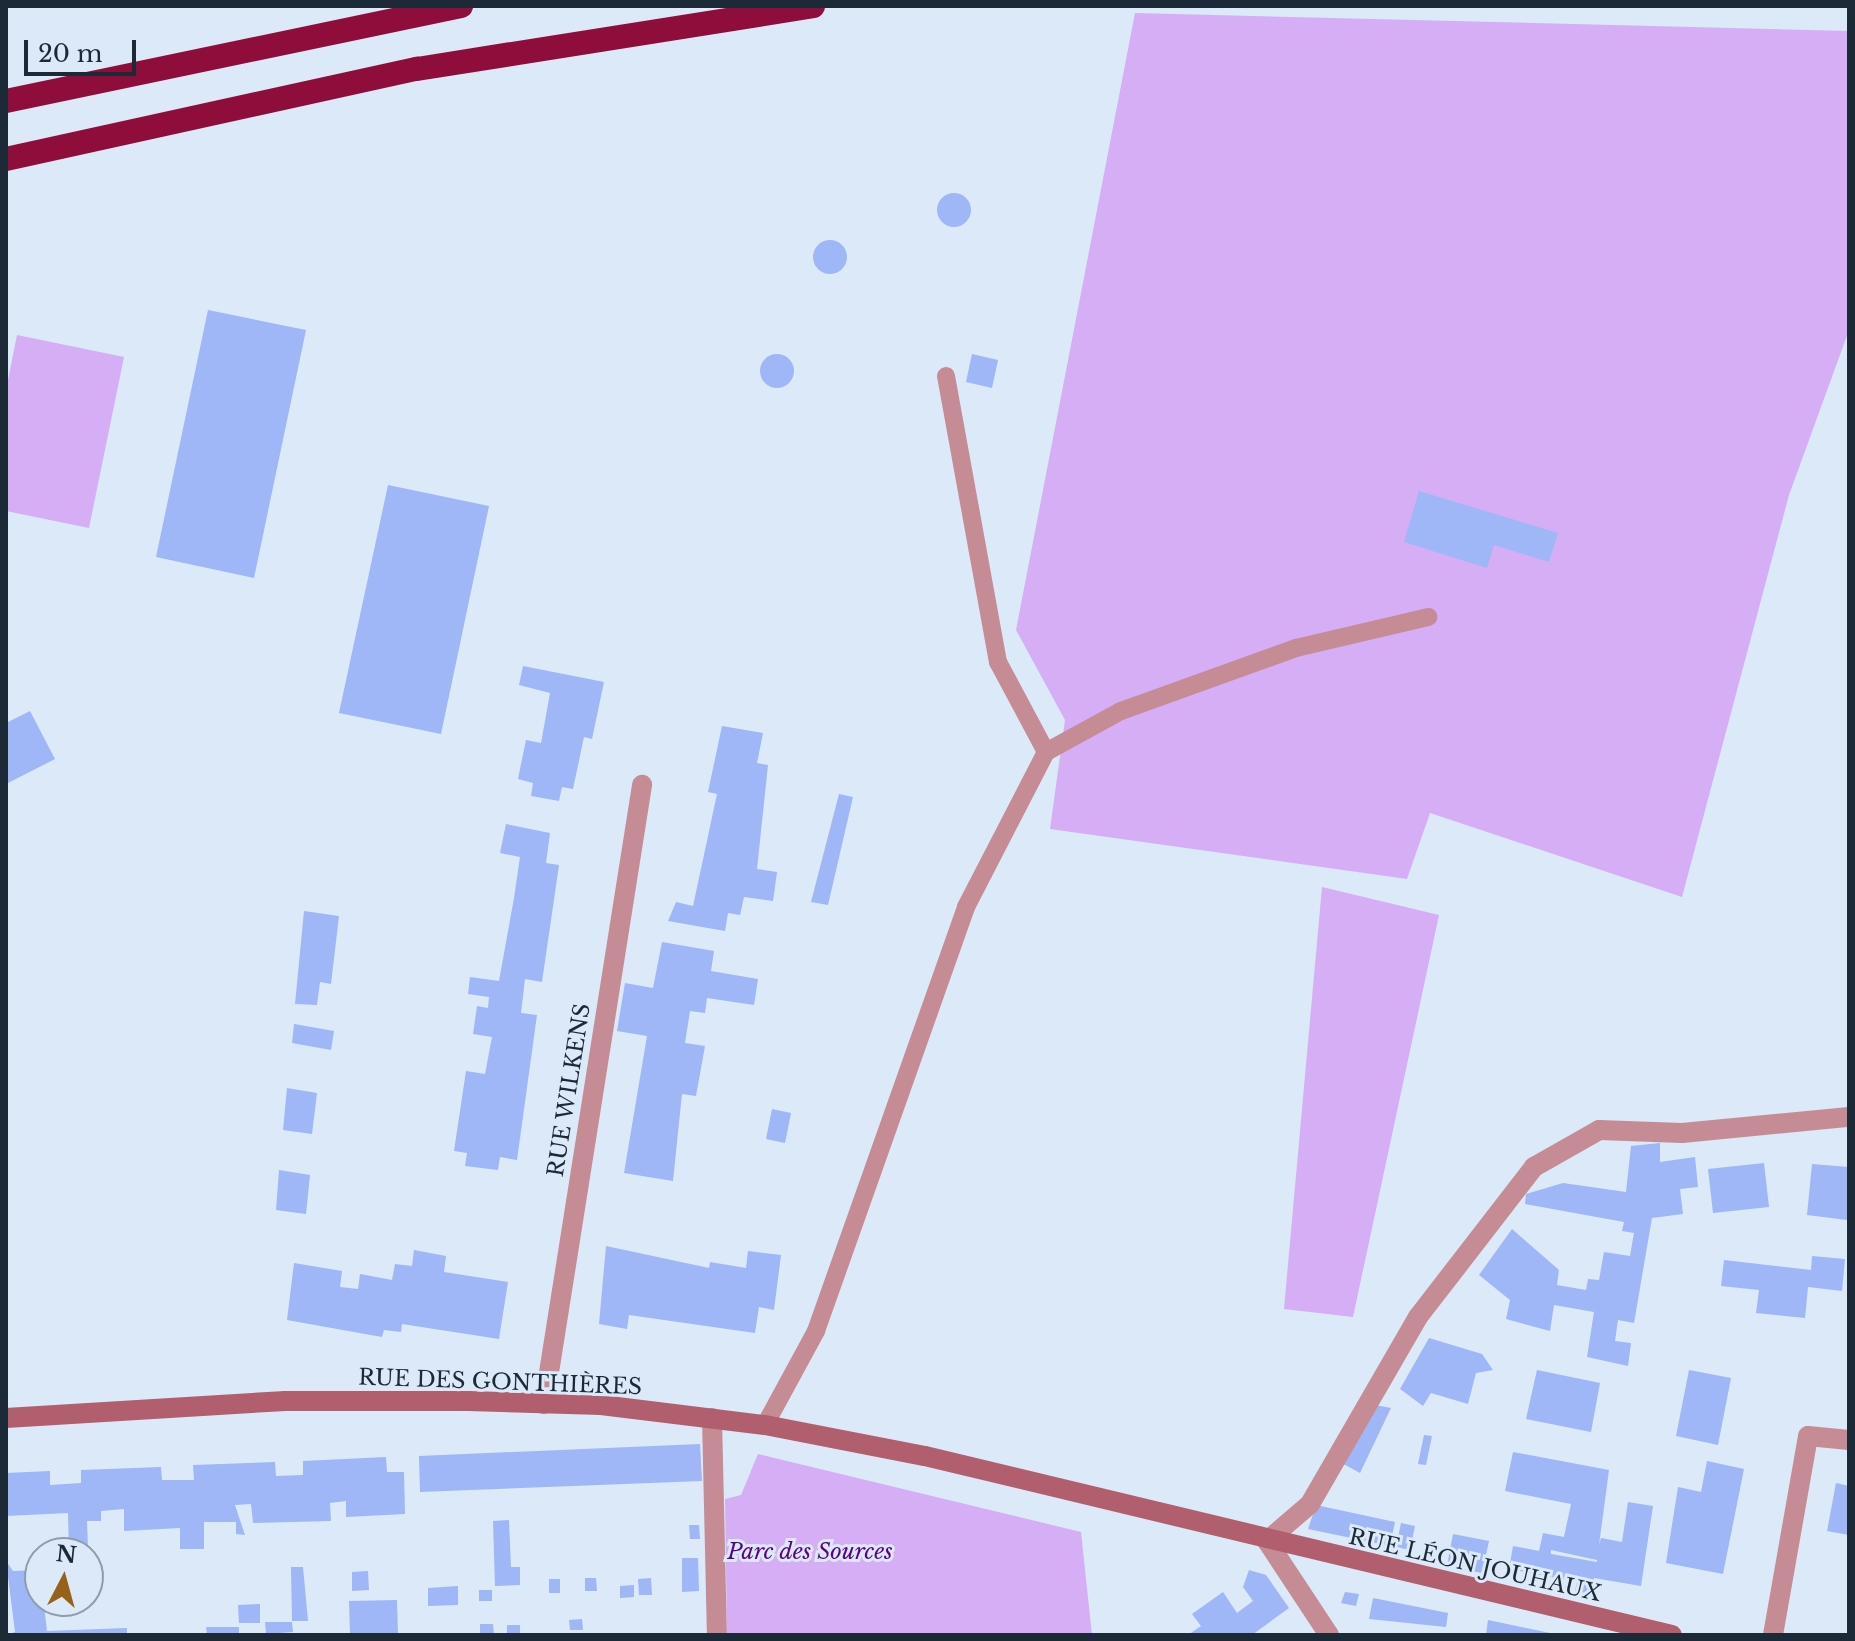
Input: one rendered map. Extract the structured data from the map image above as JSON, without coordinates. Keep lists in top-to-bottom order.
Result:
{
  "streets": {
    "street": ["RUE WILKENS", "RUE DES GONTHIÈRES", "RUE LÉON JOUHAUX"]
  },
  "crossings": [
    ["RUE WILKENS", "RUE DES GONTHIÈRES"],
    ["RUE DES GONTHIÈRES", "RUE LÉON JOUHAUX"]
  ],
  "parks": ["Parc des Sources"],
  "scale_bar": "20 m",
  "north": "top"
}
